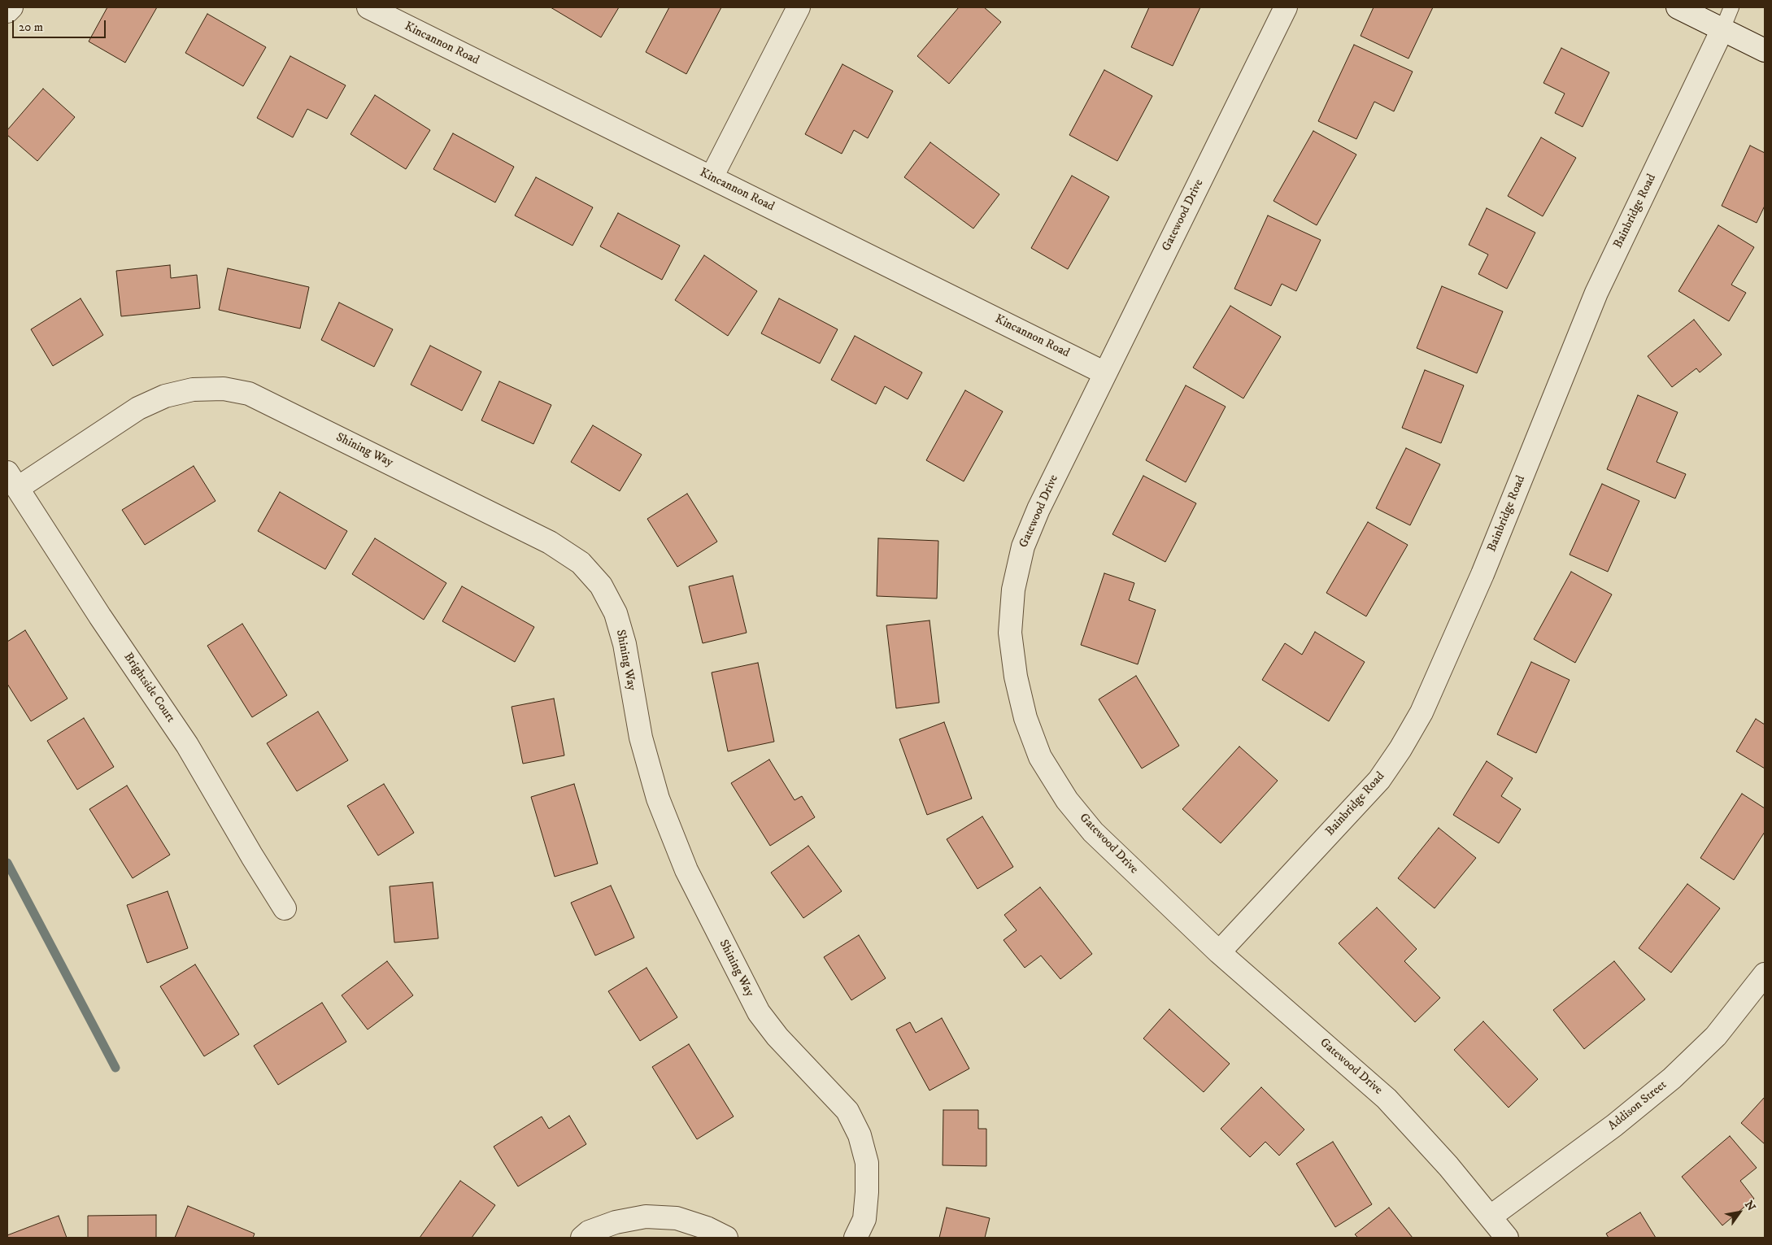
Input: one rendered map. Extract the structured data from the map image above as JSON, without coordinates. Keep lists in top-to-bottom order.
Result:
{
  "streets": {
    "street": [
      "Kincannon Road",
      "Bainbridge Road",
      "Gatewood Drive",
      "Shining Way",
      "Brightside Court",
      "Addison Street"
    ]
  },
  "crossings": [
    ["Kincannon Road", "Gatewood Drive"],
    ["Bainbridge Road", "Gatewood Drive"],
    ["Gatewood Drive", "Addison Street"],
    ["Shining Way", "Brightside Court"]
  ],
  "scale_bar": "20 m",
  "north": "top right"
}
